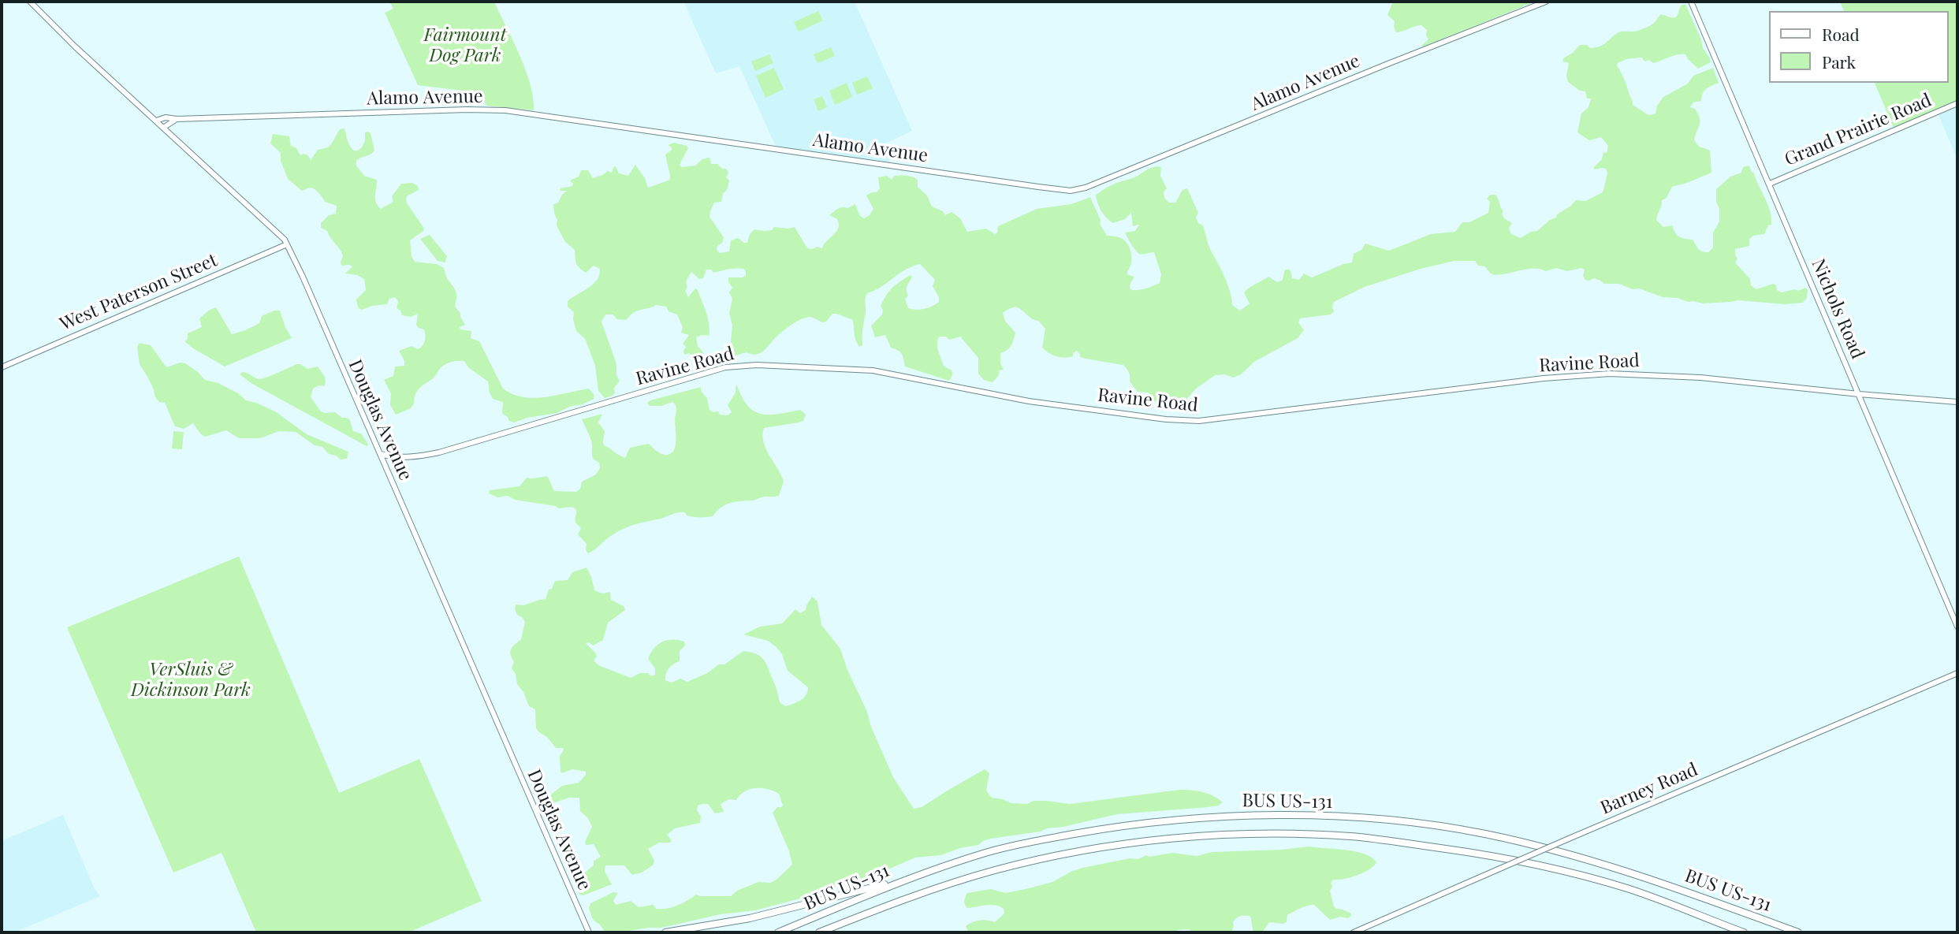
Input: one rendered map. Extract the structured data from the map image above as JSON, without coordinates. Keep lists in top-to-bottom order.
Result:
{
  "streets": {
    "highway": ["BUS US-131"],
    "street": [
      "Alamo Avenue",
      "Grand Prairie Road",
      "West Paterson Street",
      "Nichols Road",
      "Ravine Road",
      "Douglas Avenue",
      "Barney Road"
    ]
  },
  "crossings": [
    ["Alamo Avenue", "Douglas Avenue"],
    ["Grand Prairie Road", "Nichols Road"],
    ["West Paterson Street", "Douglas Avenue"],
    ["Nichols Road", "Ravine Road"],
    ["Ravine Road", "Douglas Avenue"]
  ],
  "parks": ["Fairmount Dog Park", "VerSluis & Dickinson Park"],
  "legend": ["Road", "Park"]
}
